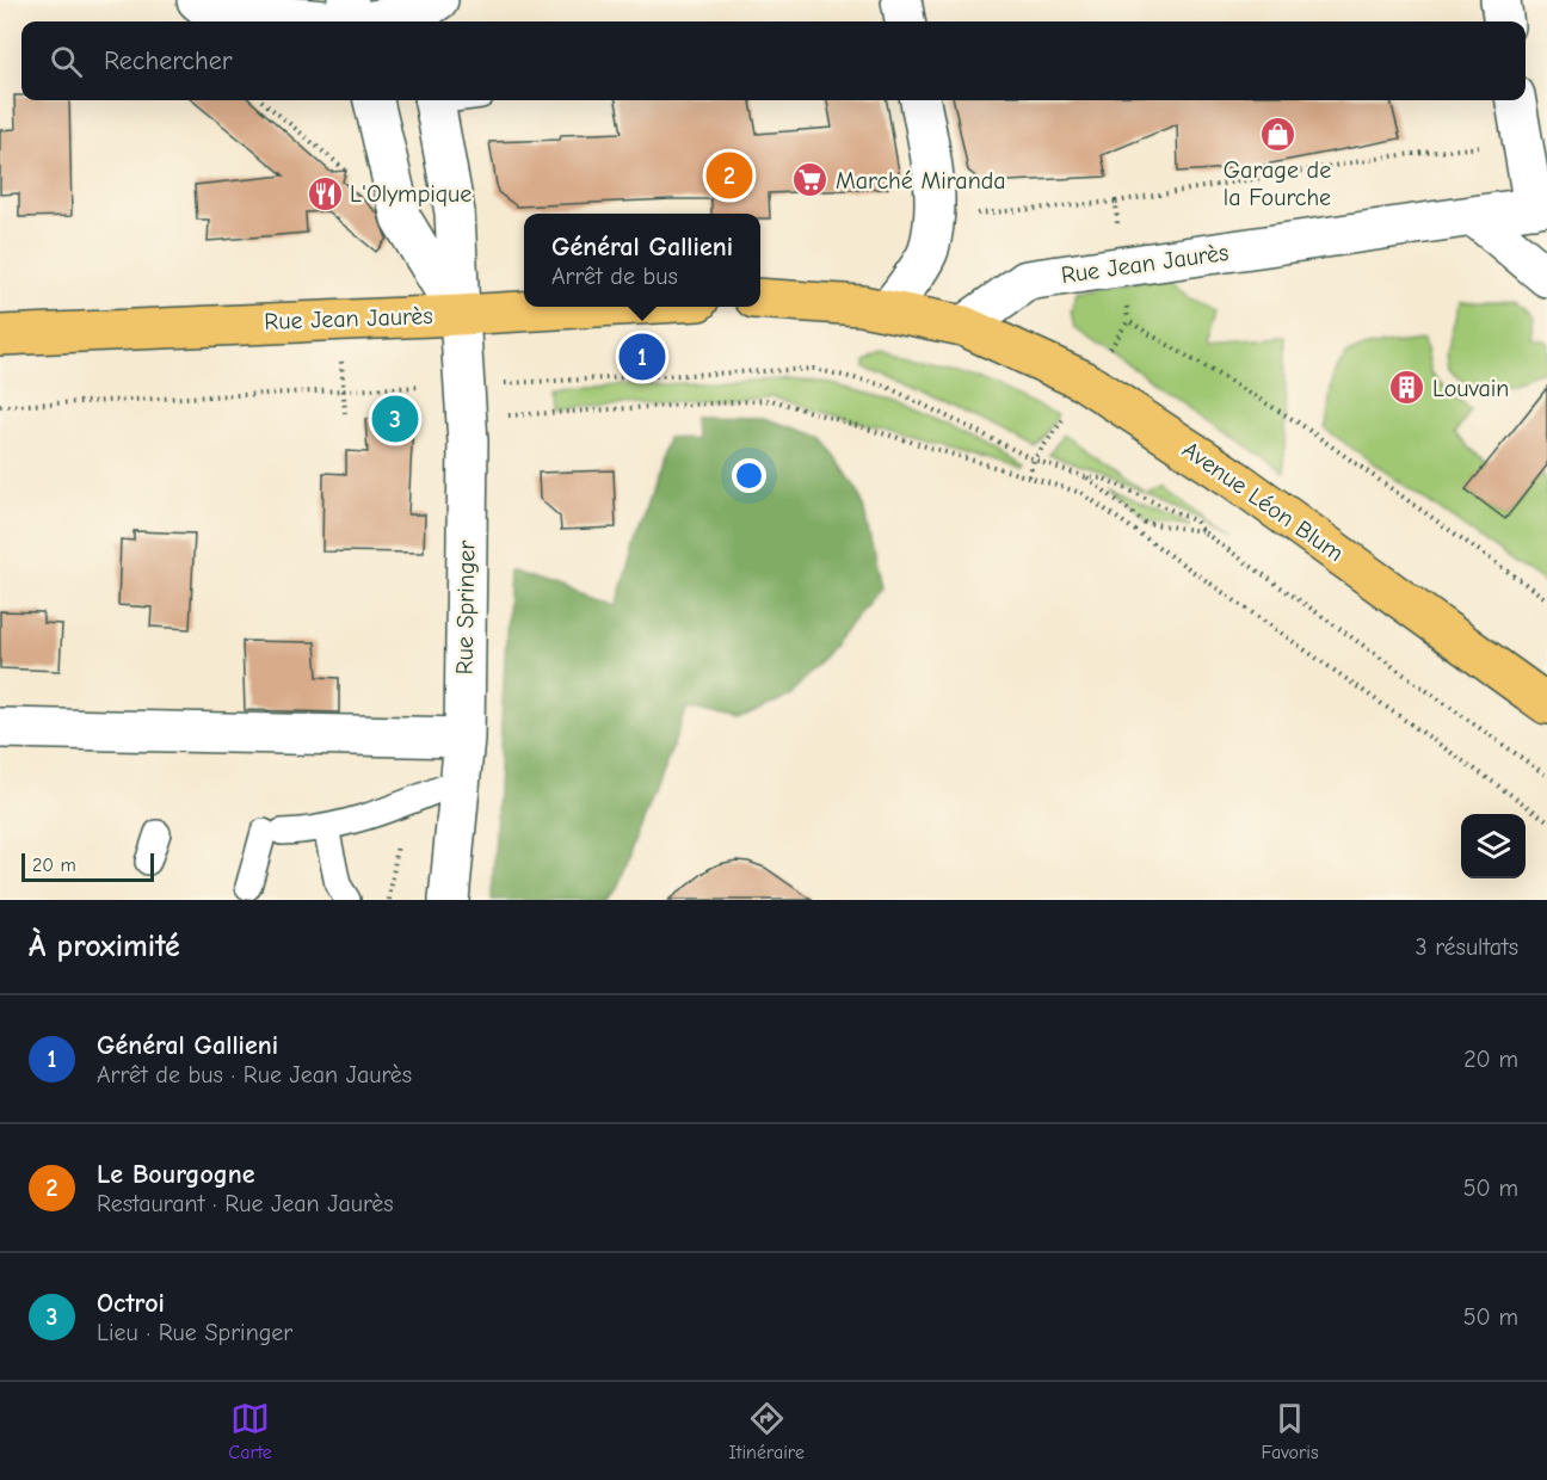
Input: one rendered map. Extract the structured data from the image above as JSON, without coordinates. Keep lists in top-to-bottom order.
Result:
{
  "streets": {
    "main road": ["Rue Jean Jaurès", "Avenue Léon Blum"],
    "street": ["Rue Springer"]
  },
  "crossings": [
    ["Rue Jean Jaurès", "Avenue Léon Blum"],
    ["Rue Jean Jaurès", "Rue Springer"]
  ],
  "places": {
    "shop": ["Garage de la Fourche"],
    "supermarket": ["Marché Miranda"],
    "restaurant": ["L'Olympique"],
    "building": ["Louvain"]
  },
  "scale_bar": "20 m",
  "page": {
    "search": "Rechercher",
    "pins": ["2", "1", "3"],
    "popup": ["Général Gallieni", "Arrêt de bus"],
    "scale": "20 m",
    "heading": ["À proximité", "3 résultats"],
    "list": [
      {
        "mark": "1",
        "name": "Général Gallieni",
        "note": "Arrêt de bus · Rue Jean Jaurès",
        "value": "20 m"
      },
      {
        "mark": "2",
        "name": "Le Bourgogne",
        "note": "Restaurant · Rue Jean Jaurès",
        "value": "50 m"
      },
      {
        "mark": "3",
        "name": "Octroi",
        "note": "Lieu · Rue Springer",
        "value": "50 m"
      }
    ],
    "nav": ["Carte", "Itinéraire", "Favoris"]
  }
}
